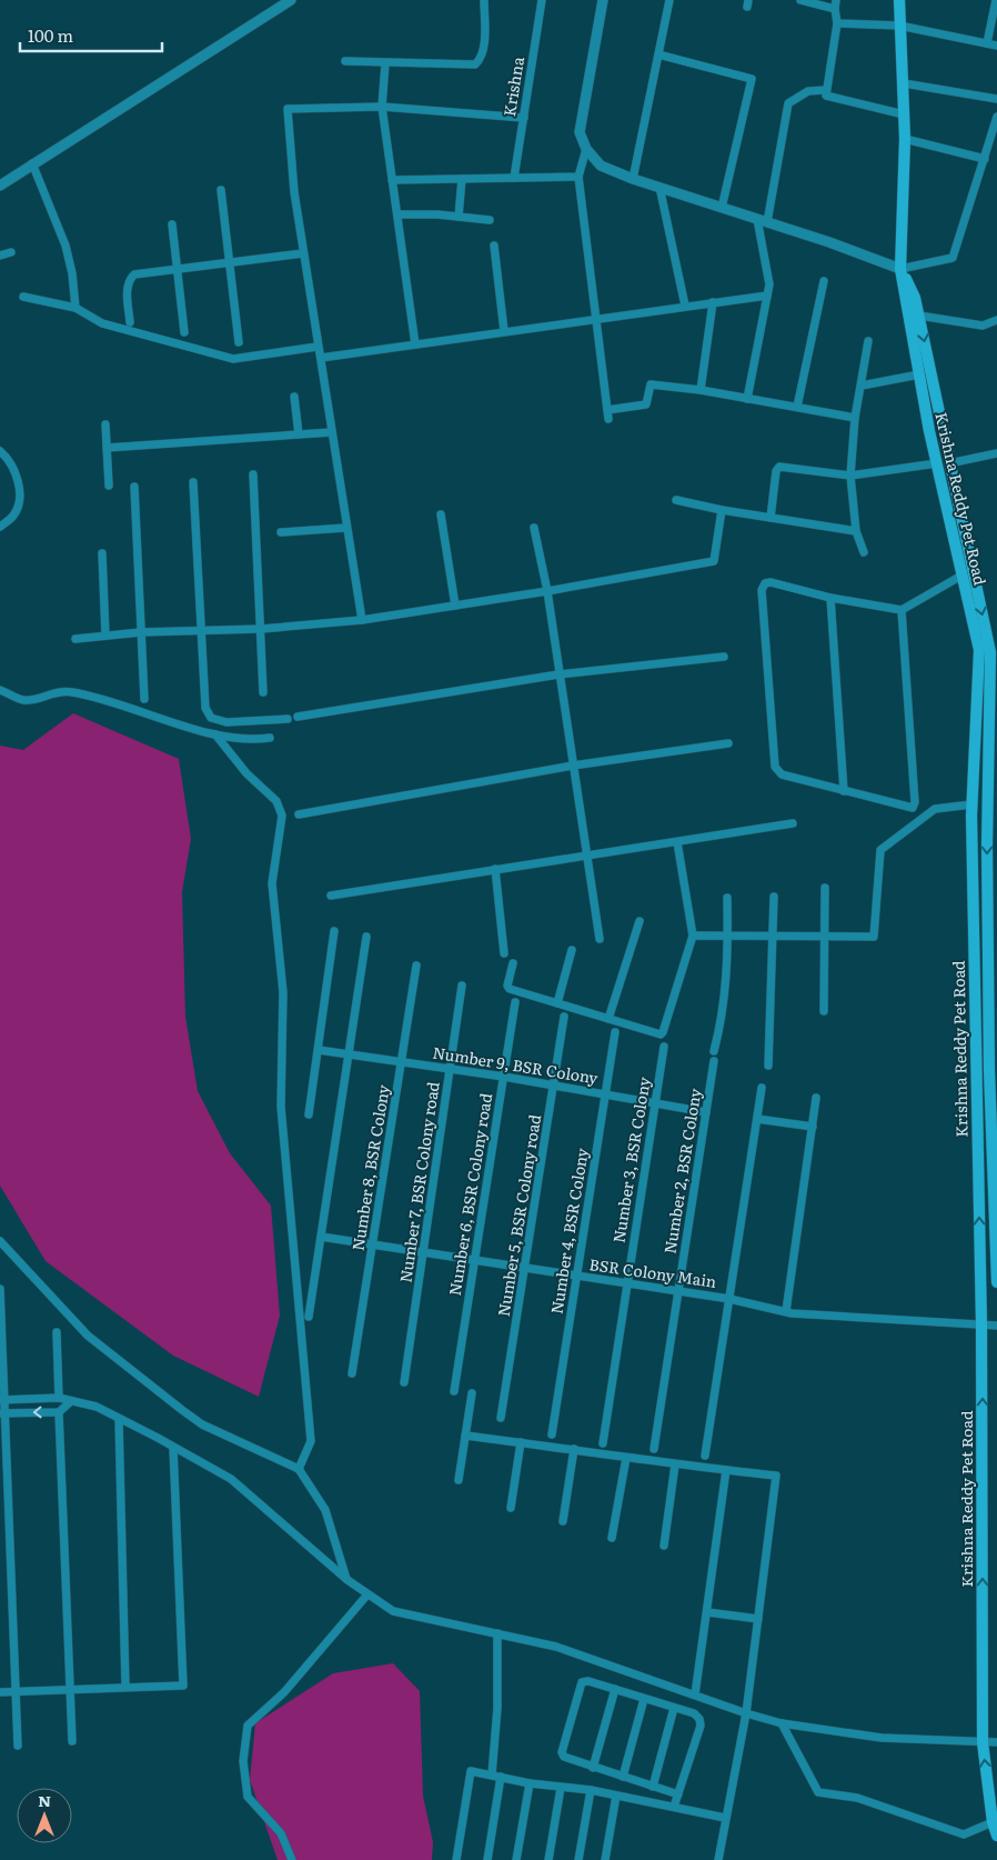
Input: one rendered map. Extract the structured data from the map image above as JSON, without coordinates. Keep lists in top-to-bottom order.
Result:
{
  "streets": {
    "main road": ["Krishna Reddy Pet Road"],
    "street": [
      "Krishna",
      "Number 9, BSR Colony",
      "Number 3, BSR Colony",
      "Number 8, BSR Colony",
      "Number 2, BSR Colony",
      "Number 7, BSR Colony road",
      "Number 6, BSR Colony road",
      "Number 5, BSR Colony road",
      "Number 4, BSR Colony",
      "BSR Colony Main"
    ]
  },
  "crossings": [
    ["Krishna Reddy Pet Road", "BSR Colony Main"],
    ["Number 9, BSR Colony", "Number 3, BSR Colony"],
    ["Number 9, BSR Colony", "Number 8, BSR Colony"],
    ["Number 9, BSR Colony", "Number 2, BSR Colony"],
    ["Number 9, BSR Colony", "Number 7, BSR Colony road"],
    ["Number 9, BSR Colony", "Number 6, BSR Colony road"],
    ["Number 9, BSR Colony", "Number 5, BSR Colony road"],
    ["Number 9, BSR Colony", "Number 4, BSR Colony"],
    ["Number 3, BSR Colony", "BSR Colony Main"],
    ["Number 8, BSR Colony", "BSR Colony Main"],
    ["Number 2, BSR Colony", "BSR Colony Main"],
    ["Number 7, BSR Colony road", "BSR Colony Main"],
    ["Number 6, BSR Colony road", "BSR Colony Main"],
    ["Number 5, BSR Colony road", "BSR Colony Main"],
    ["Number 4, BSR Colony", "BSR Colony Main"]
  ],
  "scale_bar": "100 m",
  "north": "top"
}
